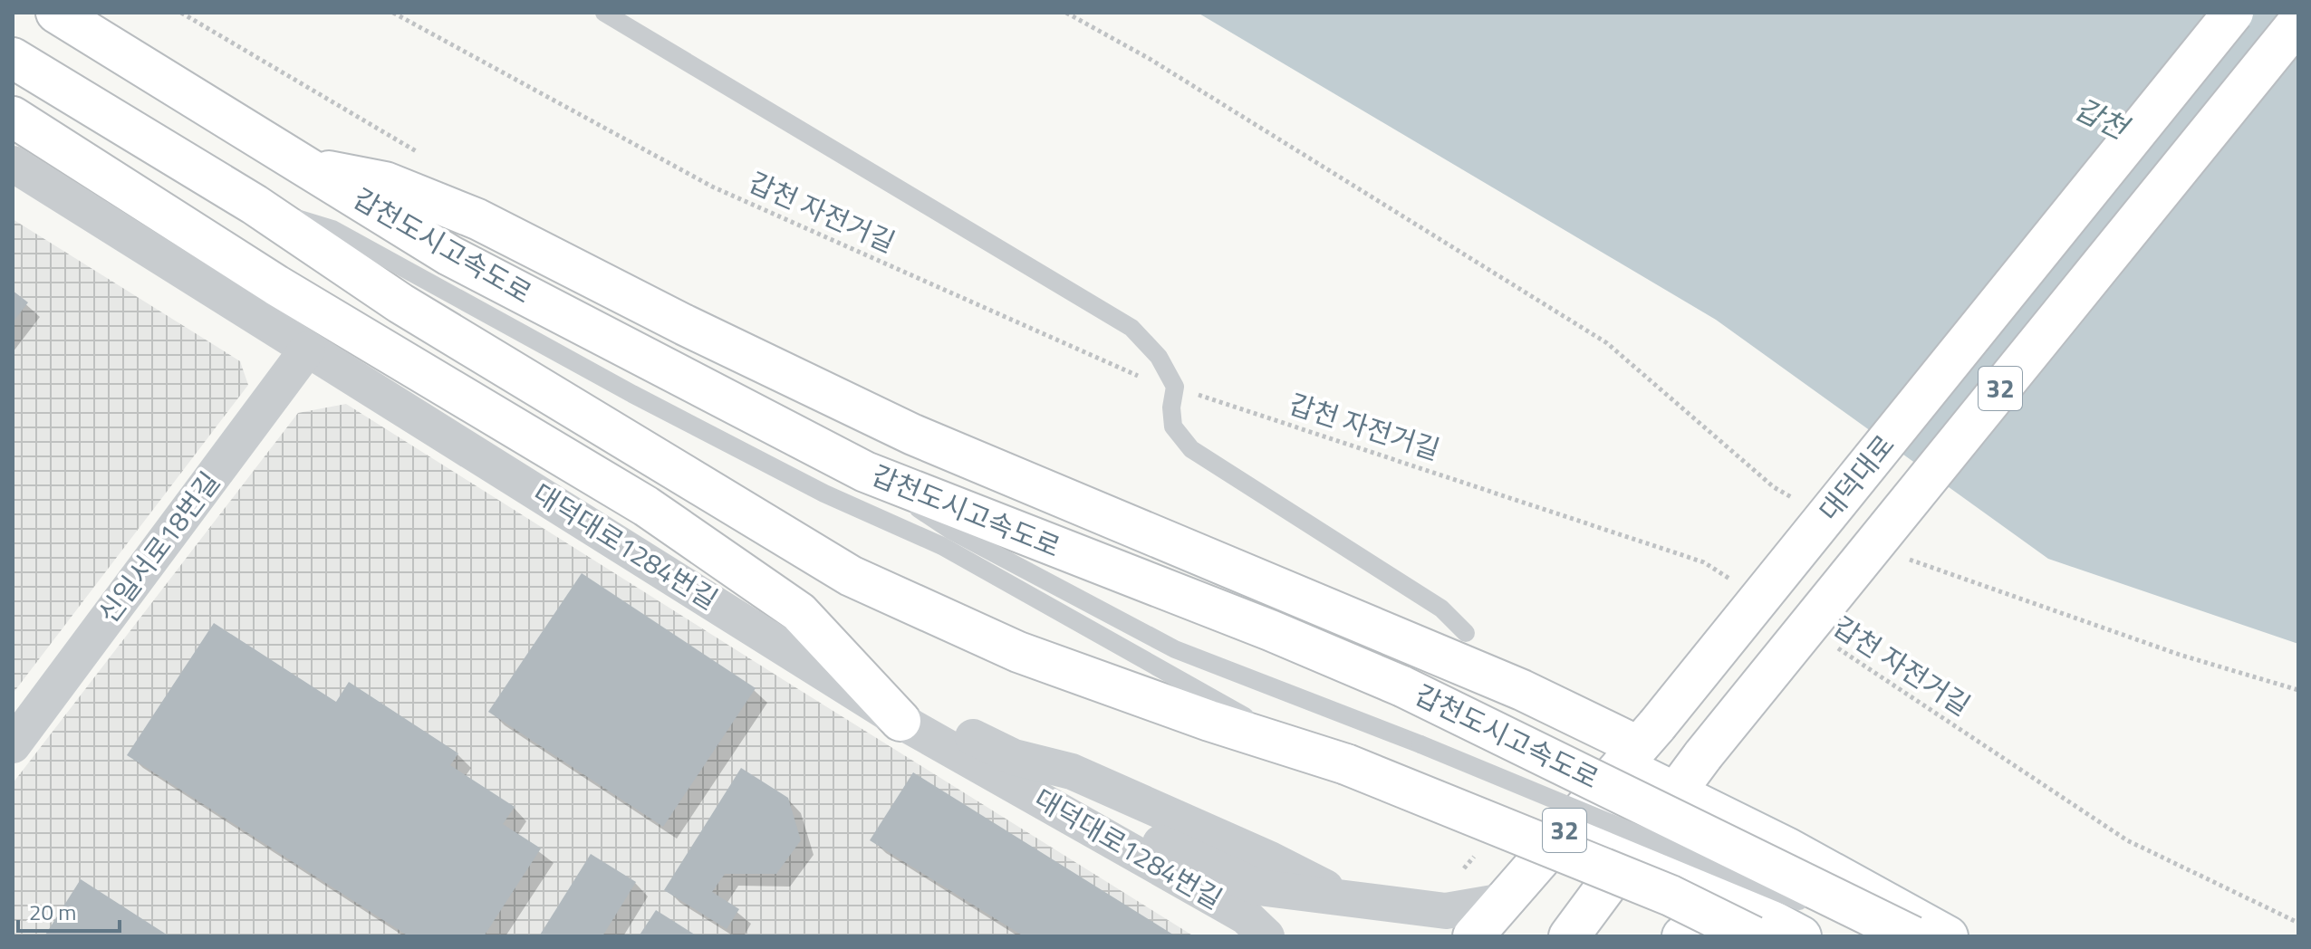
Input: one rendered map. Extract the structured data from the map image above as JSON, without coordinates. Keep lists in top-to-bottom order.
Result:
{
  "streets": {
    "main road": ["갑천도시고속도로", "32", "대덕대로"],
    "street": ["대덕대로1284번길", "신일서로18번길"],
    "path": ["갑천 자전거길"]
  },
  "crossings": [
    ["대덕대로1284번길", "신일서로18번길"]
  ],
  "water": ["갑천"],
  "scale_bar": "20 m"
}
